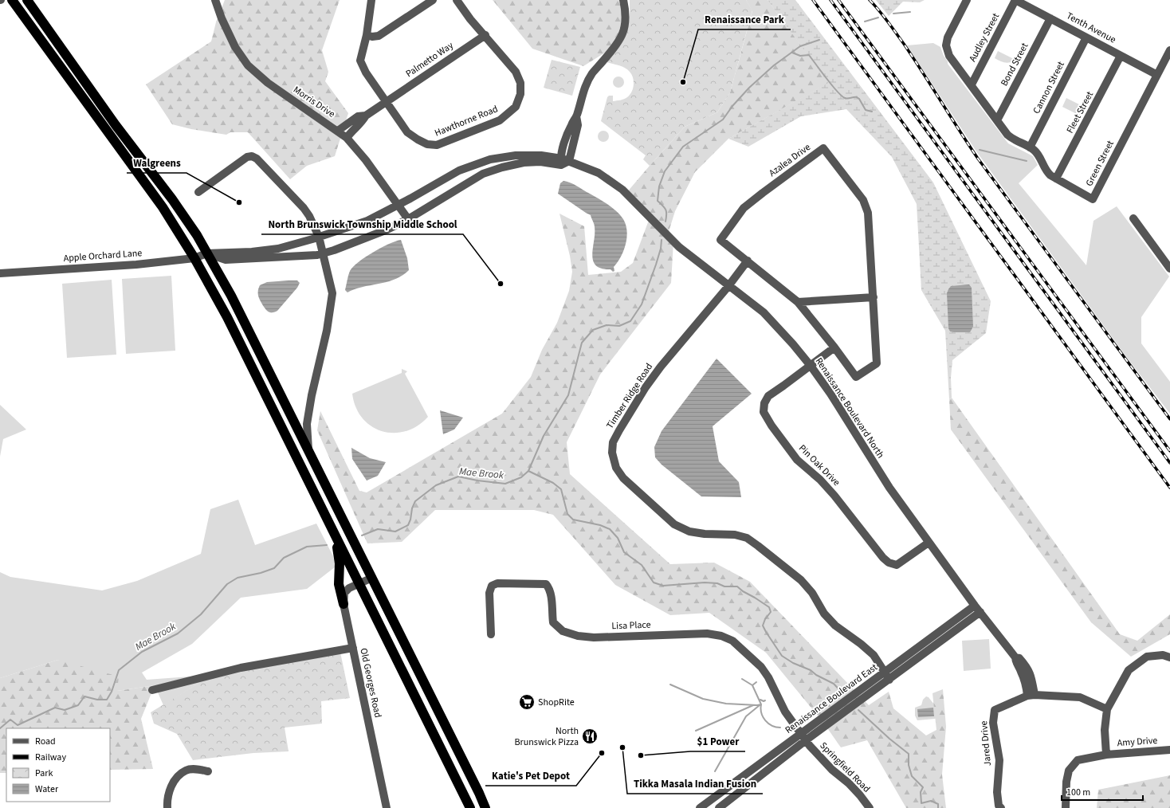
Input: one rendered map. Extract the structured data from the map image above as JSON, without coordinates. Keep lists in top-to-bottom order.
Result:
{
  "streets": {
    "street": [
      "Tenth Avenue",
      "Audley Street",
      "Palmetto Way",
      "Bond Street",
      "Cannon Street",
      "Morris Drive",
      "Fleet Street",
      "Hawthorne Road",
      "Azalea Drive",
      "Green Street",
      "Apple Orchard Lane",
      "Timber Ridge Road",
      "Renaissance Boulevard North",
      "Pin Oak Drive",
      "Lisa Place",
      "Old Georges Road",
      "Renaissance Boulevard East",
      "Amy Drive",
      "Jared Drive",
      "Springfield Road"
    ]
  },
  "crossings": [
    ["Tenth Avenue", "Audley Street"],
    ["Tenth Avenue", "Bond Street"],
    ["Tenth Avenue", "Cannon Street"],
    ["Tenth Avenue", "Fleet Street"],
    ["Tenth Avenue", "Green Street"],
    ["Audley Street", "Green Street"],
    ["Palmetto Way", "Hawthorne Road"],
    ["Bond Street", "Green Street"],
    ["Cannon Street", "Green Street"],
    ["Morris Drive", "Renaissance Boulevard North"],
    ["Fleet Street", "Green Street"],
    ["Apple Orchard Lane", "Renaissance Boulevard North"],
    ["Timber Ridge Road", "Renaissance Boulevard North"],
    ["Timber Ridge Road", "Renaissance Boulevard East"],
    ["Renaissance Boulevard North", "Pin Oak Drive"],
    ["Renaissance Boulevard North", "Renaissance Boulevard East"],
    ["Renaissance Boulevard North", "Jared Drive"],
    ["Lisa Place", "Renaissance Boulevard East"],
    ["Lisa Place", "Springfield Road"],
    ["Renaissance Boulevard East", "Springfield Road"]
  ],
  "water": ["Mae Brook"],
  "places": {
    "other": [
      "Renaissance Park",
      "Walgreens",
      "North Brunswick Township Middle School",
      "Tikka Masala Indian Fusion",
      "Katie's Pet Depot",
      "$1 Power"
    ],
    "supermarket": ["ShopRite"],
    "restaurant": ["North Brunswick Pizza"]
  },
  "legend": [
    "Road",
    "Railway",
    "Park",
    "Water"
  ],
  "scale_bar": "100 m"
}
